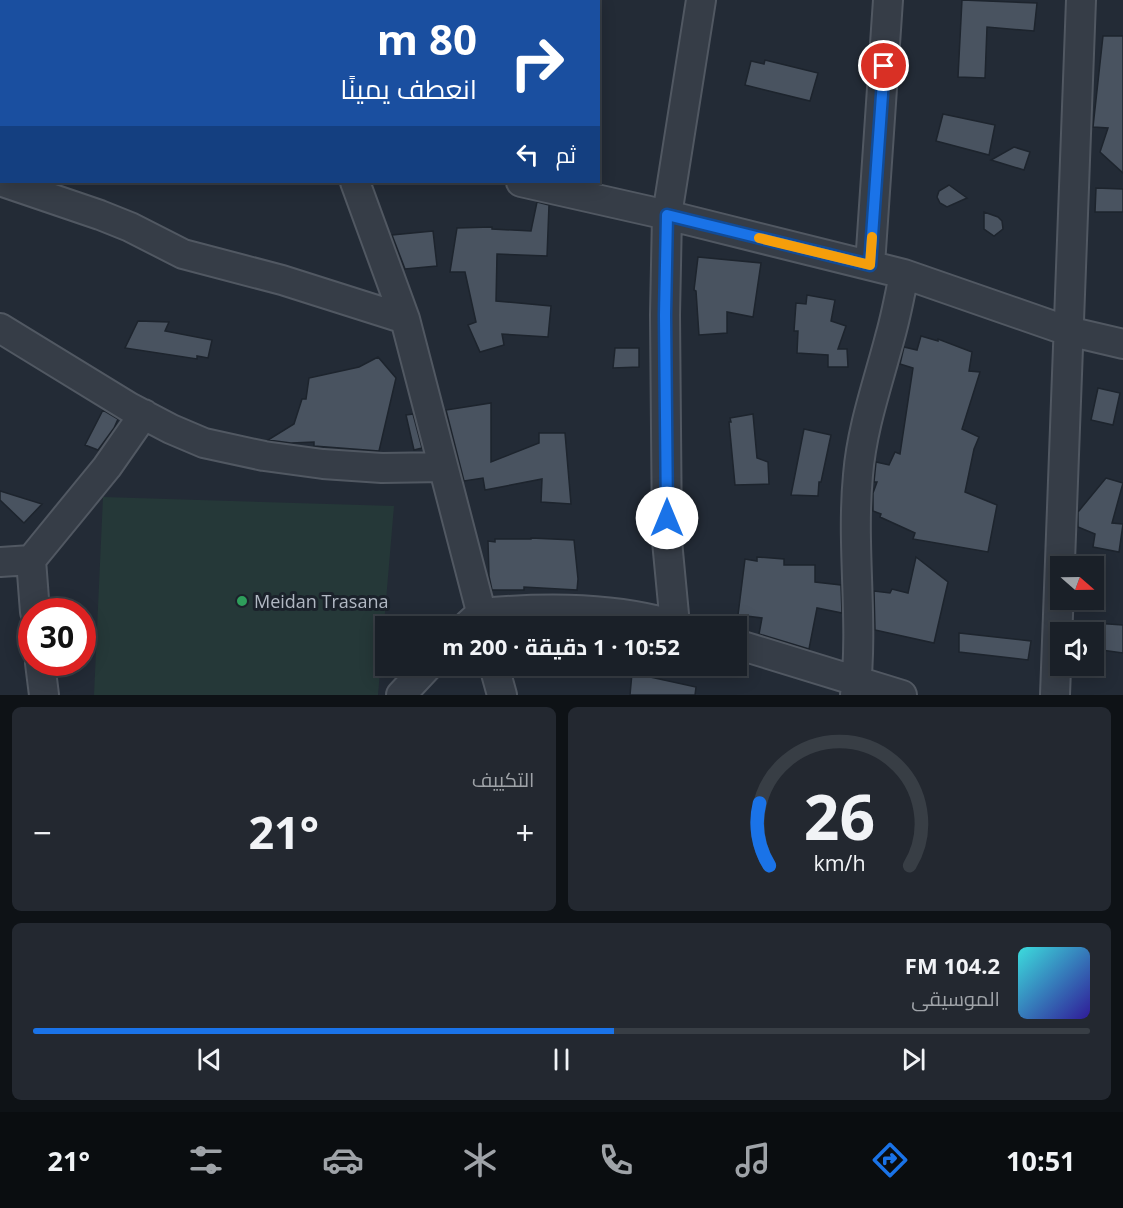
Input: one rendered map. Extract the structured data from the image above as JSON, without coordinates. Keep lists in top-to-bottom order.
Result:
{
  "places": ["Meidan Trasana"],
  "north": "right",
  "page": {
    "turn": ["80 m", "انعطف يمينًا"],
    "then": "ثم",
    "limit": "30",
    "trip": "10:52 · 1 دقيقة · 200 m",
    "tile": "التكييف",
    "heat": ["−", "21°", "+"],
    "song": ["104.2 FM", "الموسيقى"],
    "tabs": ["10:51", "21°"],
    "gauge": ["26", "km/h"]
  }
}
